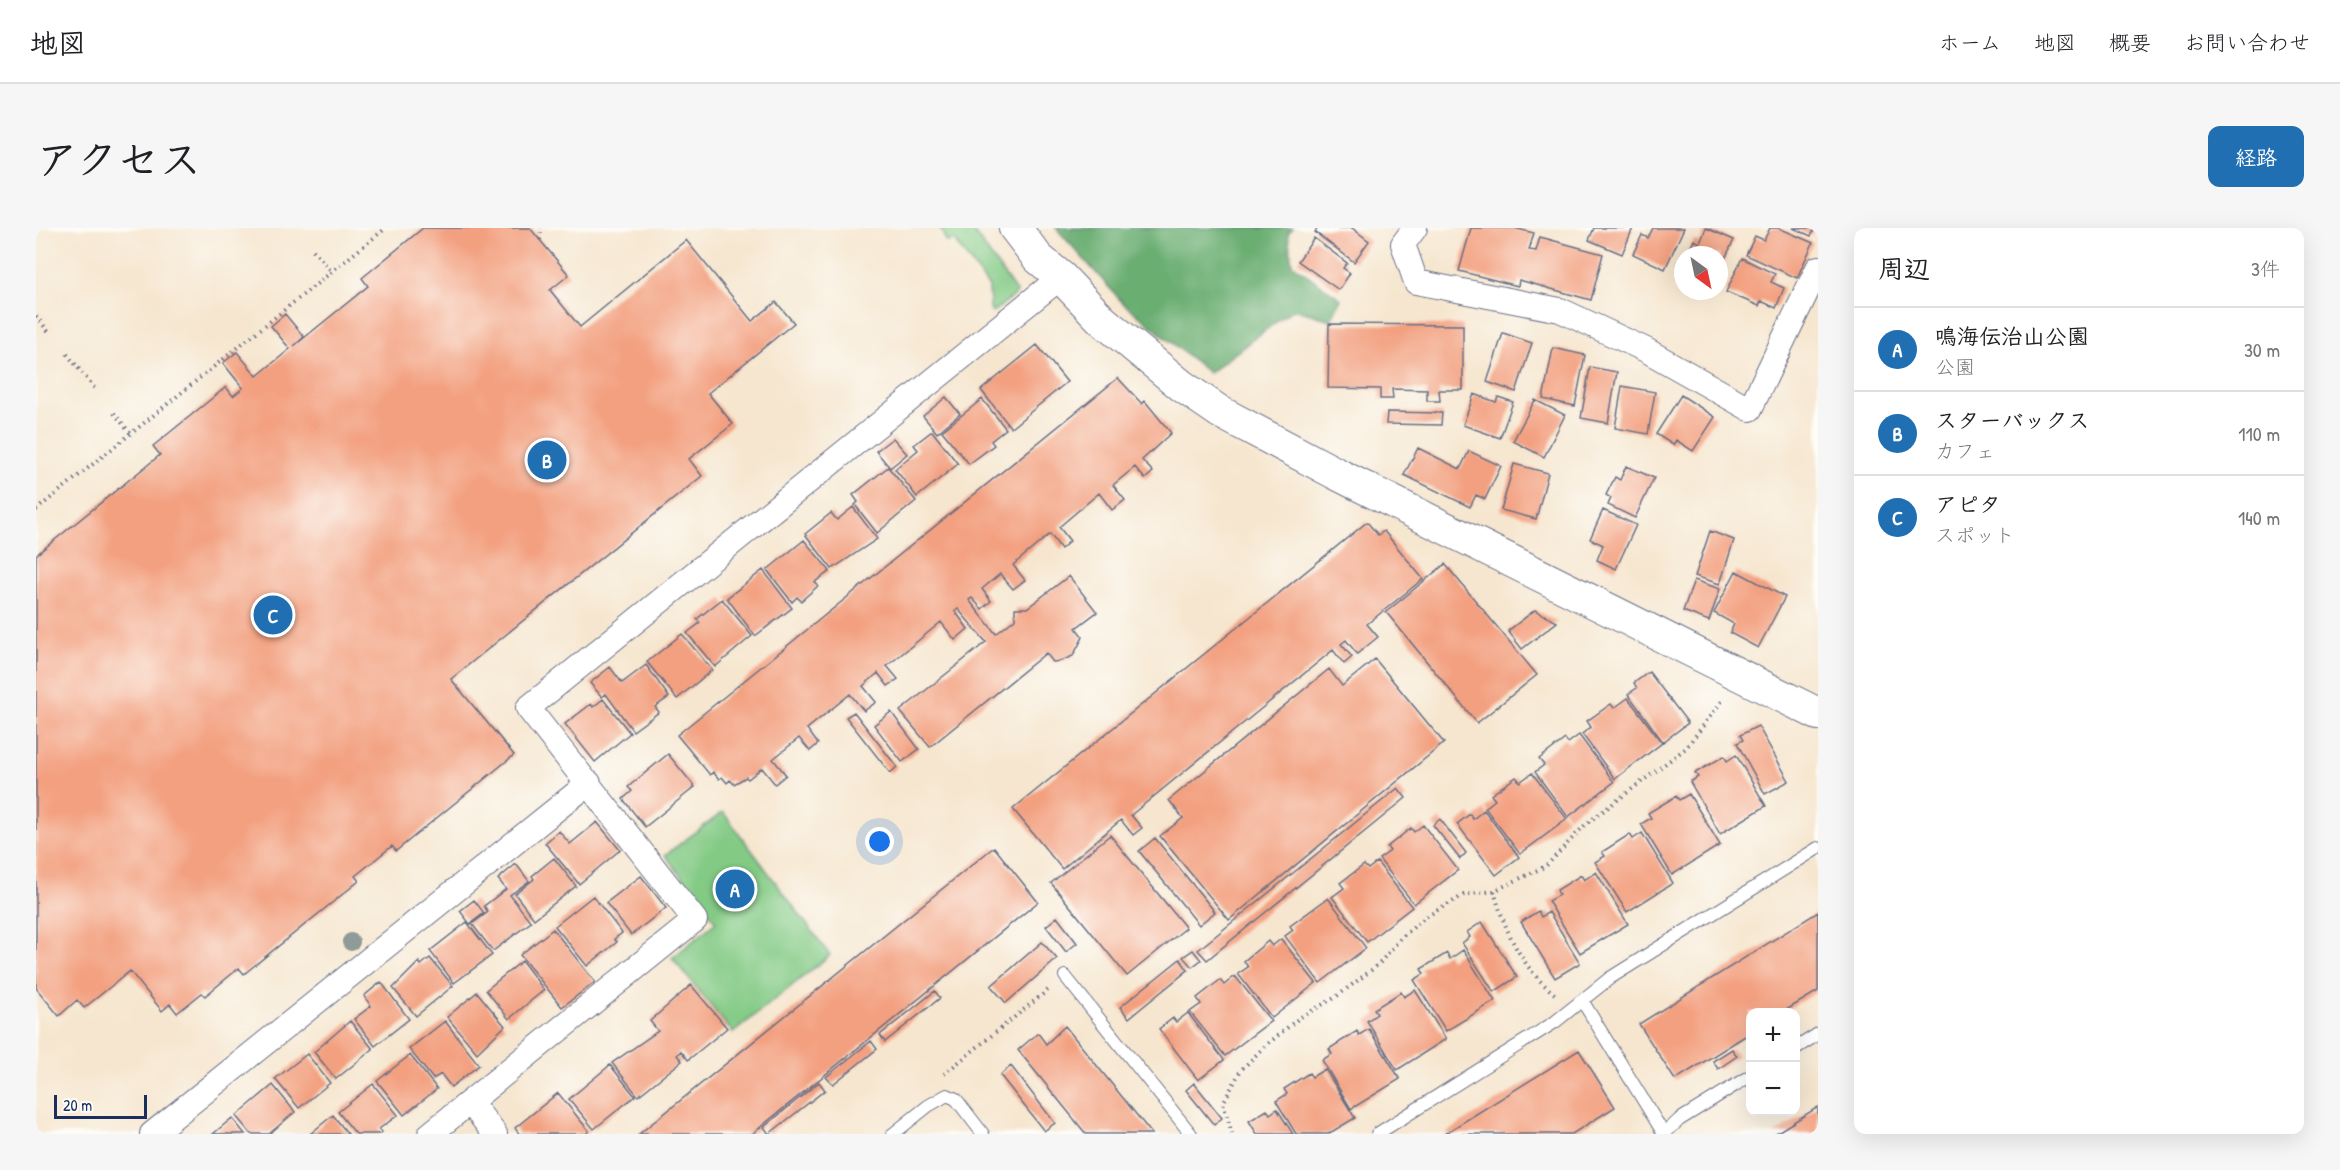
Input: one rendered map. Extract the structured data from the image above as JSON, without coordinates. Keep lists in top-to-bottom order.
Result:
{
  "scale_bar": "20 m",
  "north": "bottom right",
  "page": {
    "header": "地図",
    "nav": [
      "ホーム",
      "地図",
      "概要",
      "お問い合わせ"
    ],
    "title": "アクセス",
    "buttons": "経路",
    "heading": ["周辺", "3件"],
    "list": [
      {
        "mark": "A",
        "name": "鳴海伝治山公園",
        "note": "公園",
        "value": "30 m"
      },
      {
        "mark": "B",
        "name": "スターバックス",
        "note": "カフェ",
        "value": "110 m"
      },
      {
        "mark": "C",
        "name": "アピタ",
        "note": "スポット",
        "value": "140 m"
      }
    ],
    "pins": ["B", "C", "A"],
    "map_buttons": ["+", "−"],
    "scale": "20 m"
  }
}
